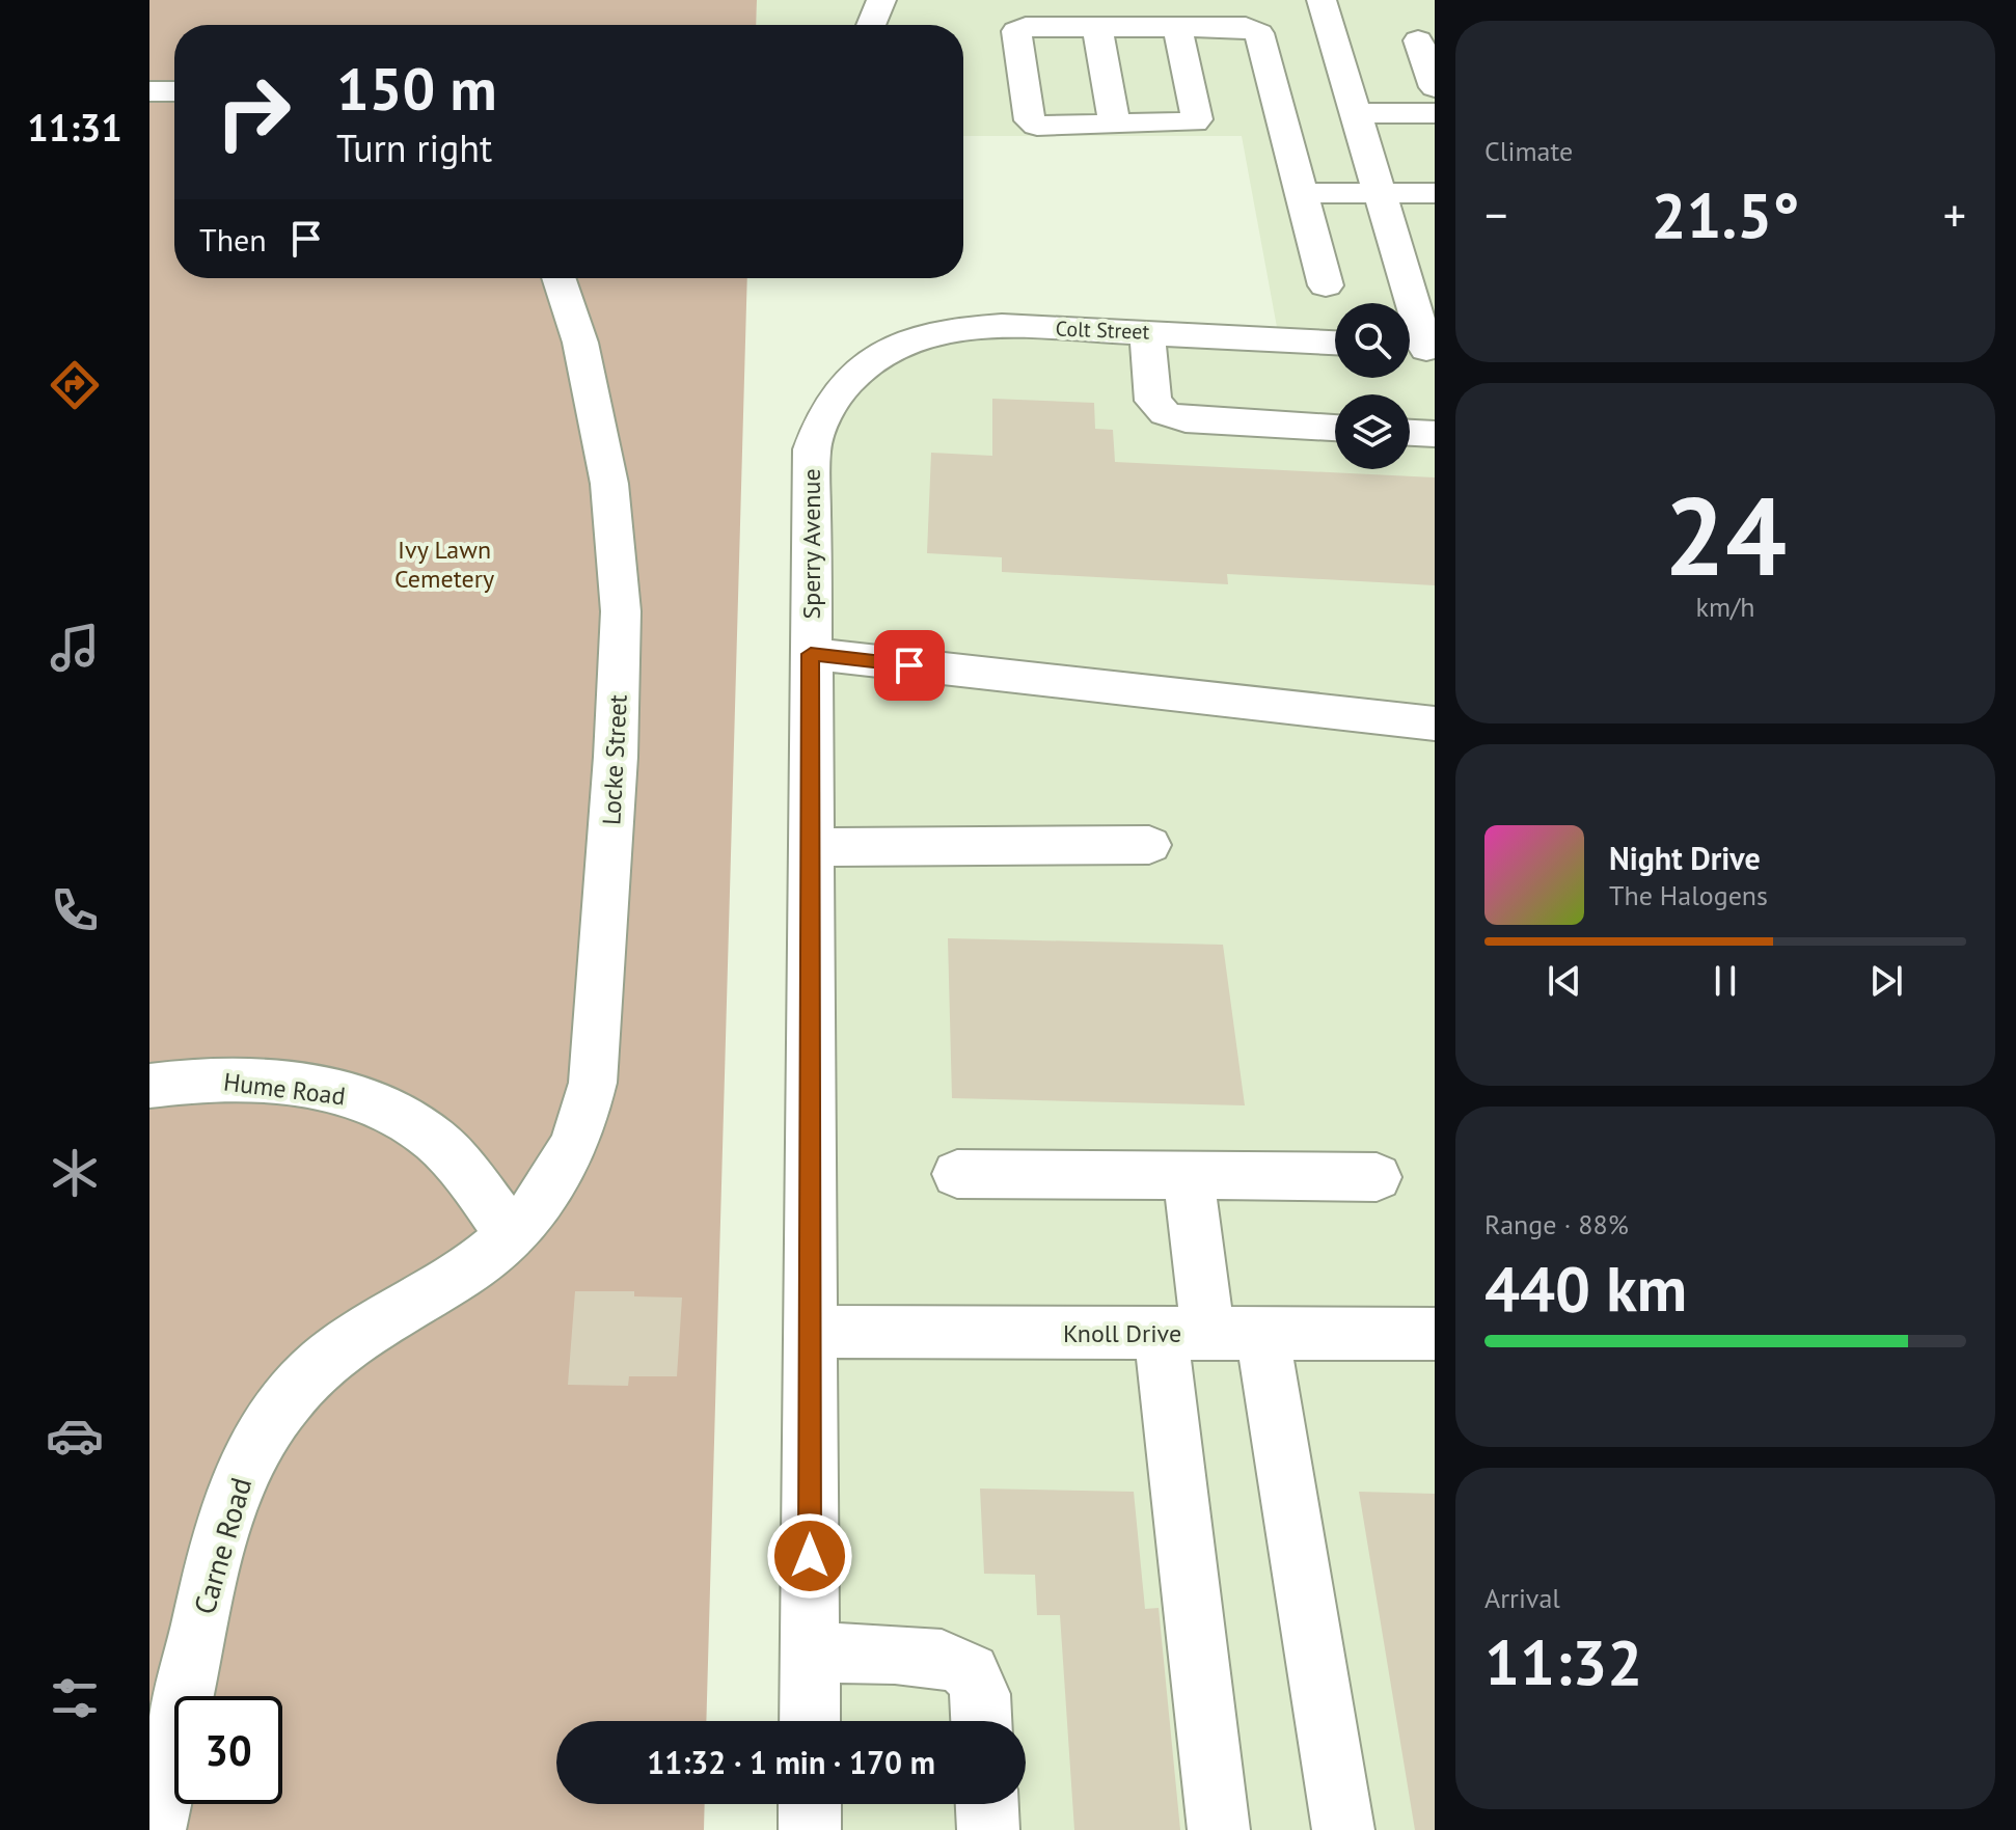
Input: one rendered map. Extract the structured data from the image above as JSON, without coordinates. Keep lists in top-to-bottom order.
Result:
{
  "streets": {
    "street": [
      "Colt Street",
      "Sperry Avenue",
      "Locke Street",
      "Hume Road",
      "Knoll Drive",
      "Carne Road"
    ]
  },
  "crossings": [
    ["Colt Street", "Sperry Avenue"],
    ["Sperry Avenue", "Knoll Drive"],
    ["Locke Street", "Hume Road"],
    ["Locke Street", "Carne Road"],
    ["Hume Road", "Carne Road"]
  ],
  "parks": ["Ivy Lawn Cemetery"],
  "page": {
    "tabs": "11:31",
    "tile": [
      "Climate",
      ["24", "km/h"],
      ["Range · 88%", "440 km"],
      ["Arrival", "11:32"]
    ],
    "turn": ["150 m", "Turn right"],
    "heat": ["−", "21.5°", "+"],
    "then": "Then",
    "song": ["Night Drive", "The Halogens"],
    "limit": "30",
    "trip": "11:32 · 1 min · 170 m"
  }
}
